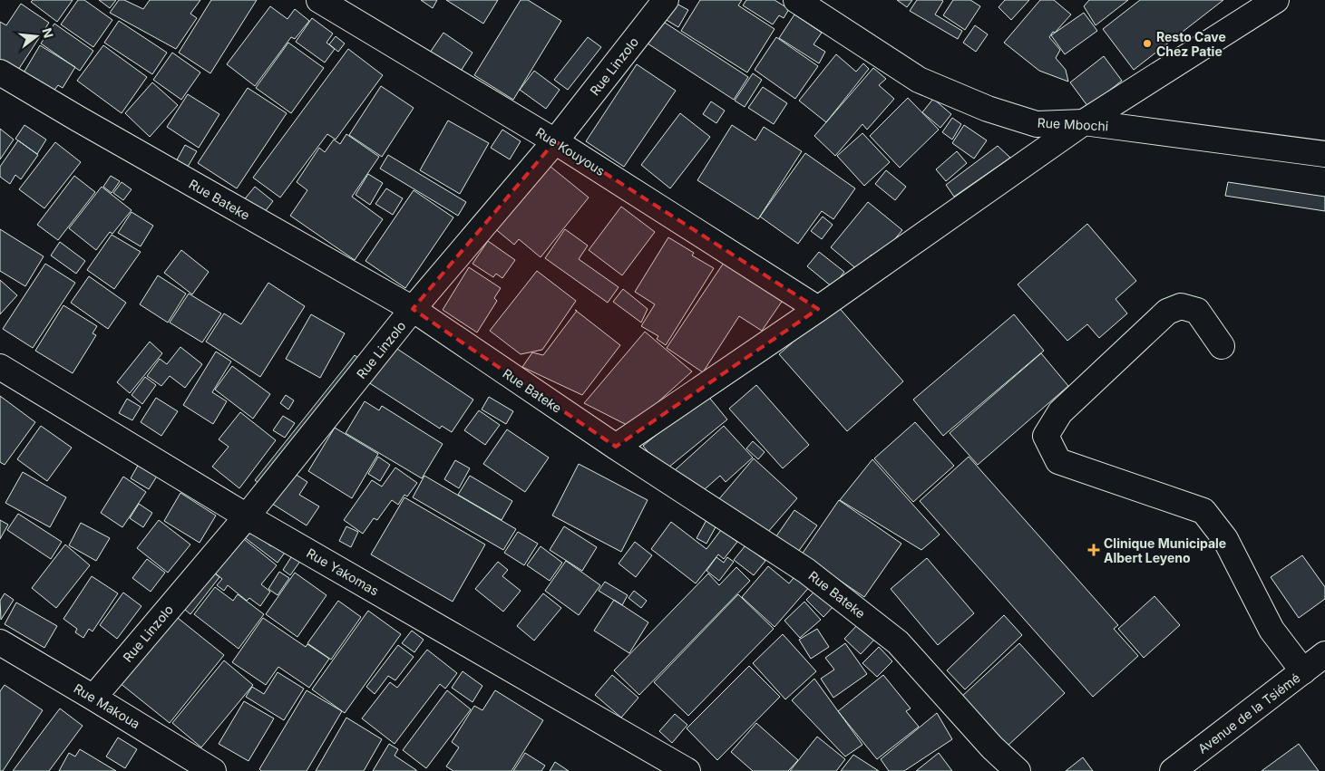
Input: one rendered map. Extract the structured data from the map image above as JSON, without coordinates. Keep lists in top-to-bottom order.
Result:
{
  "streets": {
    "street": [
      "Rue Linzolo",
      "Rue Mbochi",
      "Rue Kouyous",
      "Rue Bateke",
      "Rue Yakomas",
      "Rue Makoua",
      "Avenue de la Tsiémé"
    ]
  },
  "crossings": [
    ["Rue Linzolo", "Rue Kouyous"],
    ["Rue Linzolo", "Rue Bateke"],
    ["Rue Linzolo", "Rue Yakomas"],
    ["Rue Linzolo", "Rue Makoua"]
  ],
  "places": {
    "other": ["Resto Cave Chez Patie"],
    "health": ["Clinique Municipale Albert Leyeno"]
  },
  "north": "right"
}
